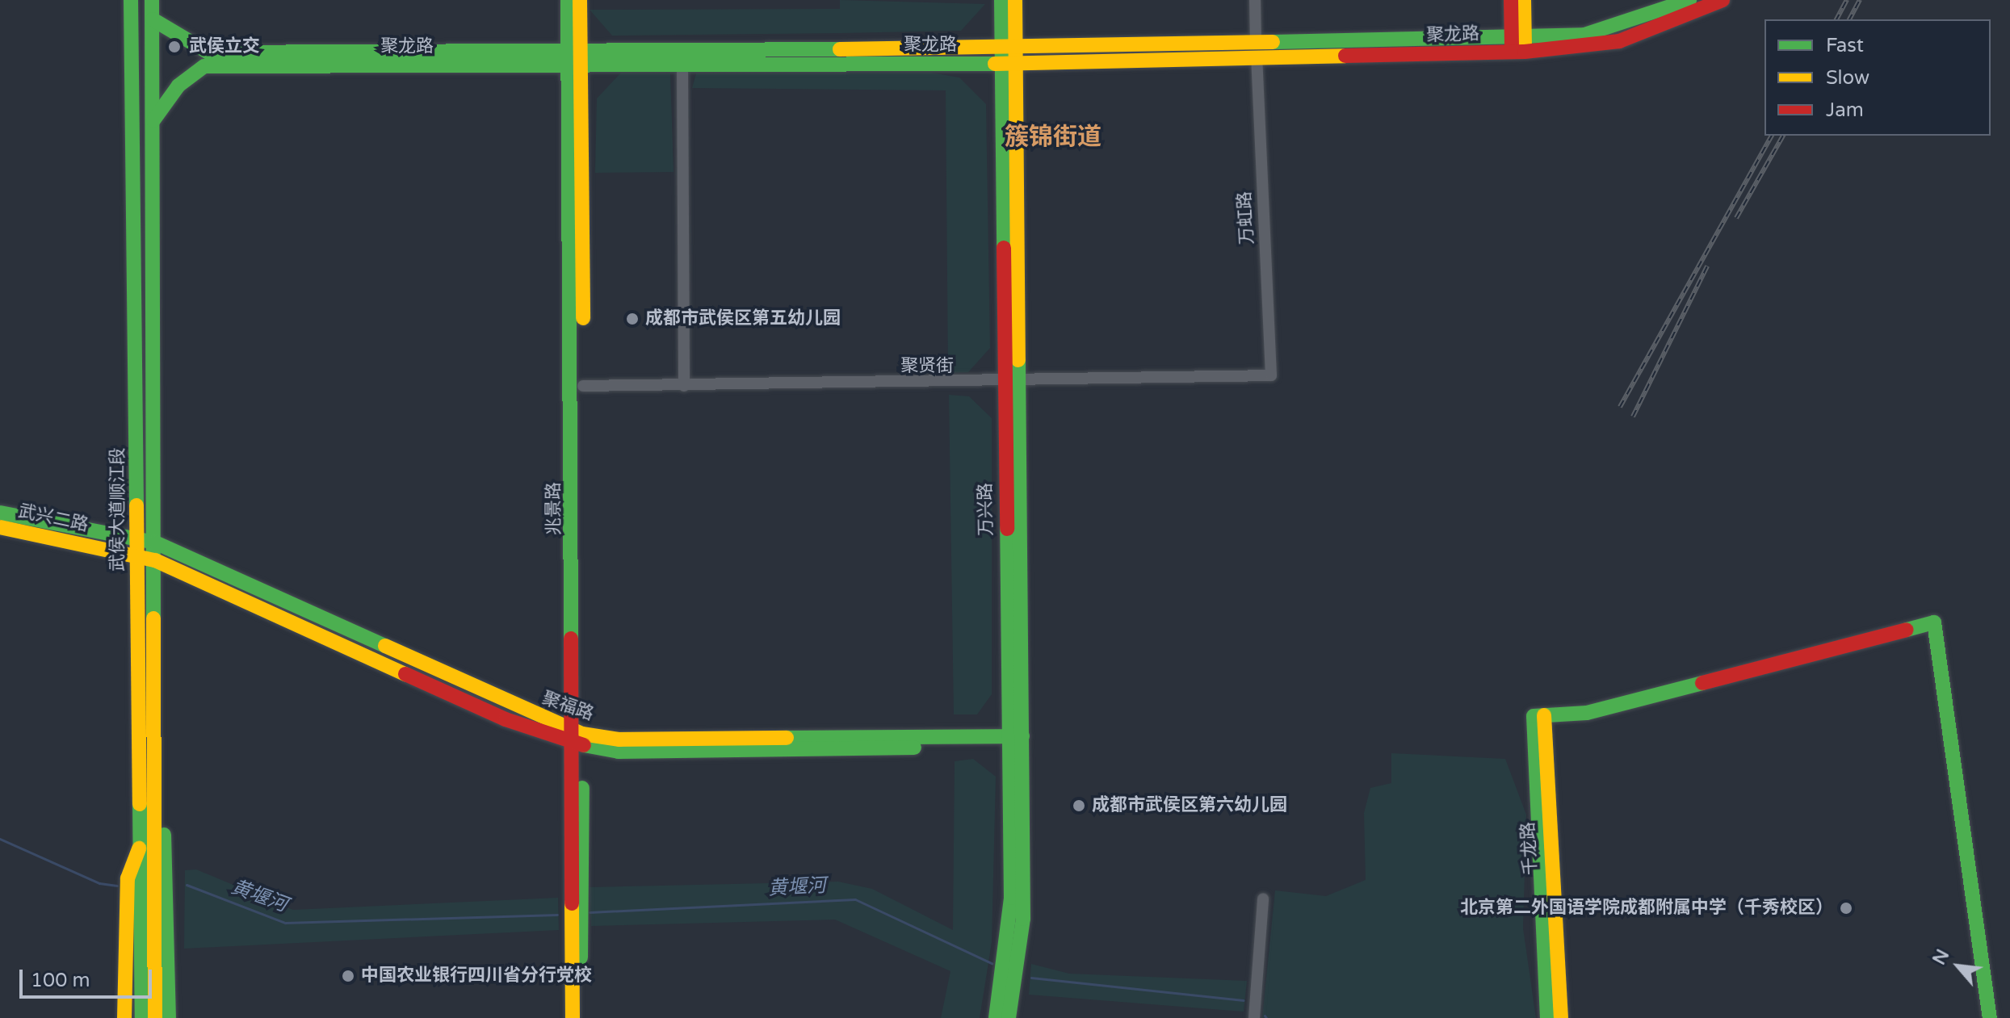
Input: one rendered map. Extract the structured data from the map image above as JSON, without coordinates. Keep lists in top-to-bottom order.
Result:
{
  "streets": {
    "main road": [
      "聚龙路",
      "兆景路",
      "武侯大道顺江段",
      "武兴二路",
      "聚福路",
      "千龙路"
    ],
    "street": ["万虹路", "聚贤街"]
  },
  "crossings": [
    ["聚龙路", "万虹路"],
    ["聚龙路", "兆景路"],
    ["聚龙路", "武侯大道顺江段"],
    ["万虹路", "聚贤街"],
    ["聚贤街", "兆景路"],
    ["兆景路", "武兴二路"],
    ["兆景路", "聚福路"],
    ["武侯大道顺江段", "武兴二路"],
    ["武侯大道顺江段", "聚福路"],
    ["武兴二路", "聚福路"]
  ],
  "districts": ["簇锦街道"],
  "water": ["黄堰河"],
  "places": [
    "武侯立交",
    "成都市武侯区第五幼儿园",
    "成都市武侯区第六幼儿园",
    "北京第二外国语学院成都附属中学（千秀校区）",
    "中国农业银行四川省分行党校"
  ],
  "legend": ["Fast", "Slow", "Jam"],
  "scale_bar": "100 m",
  "north": "top left"
}
